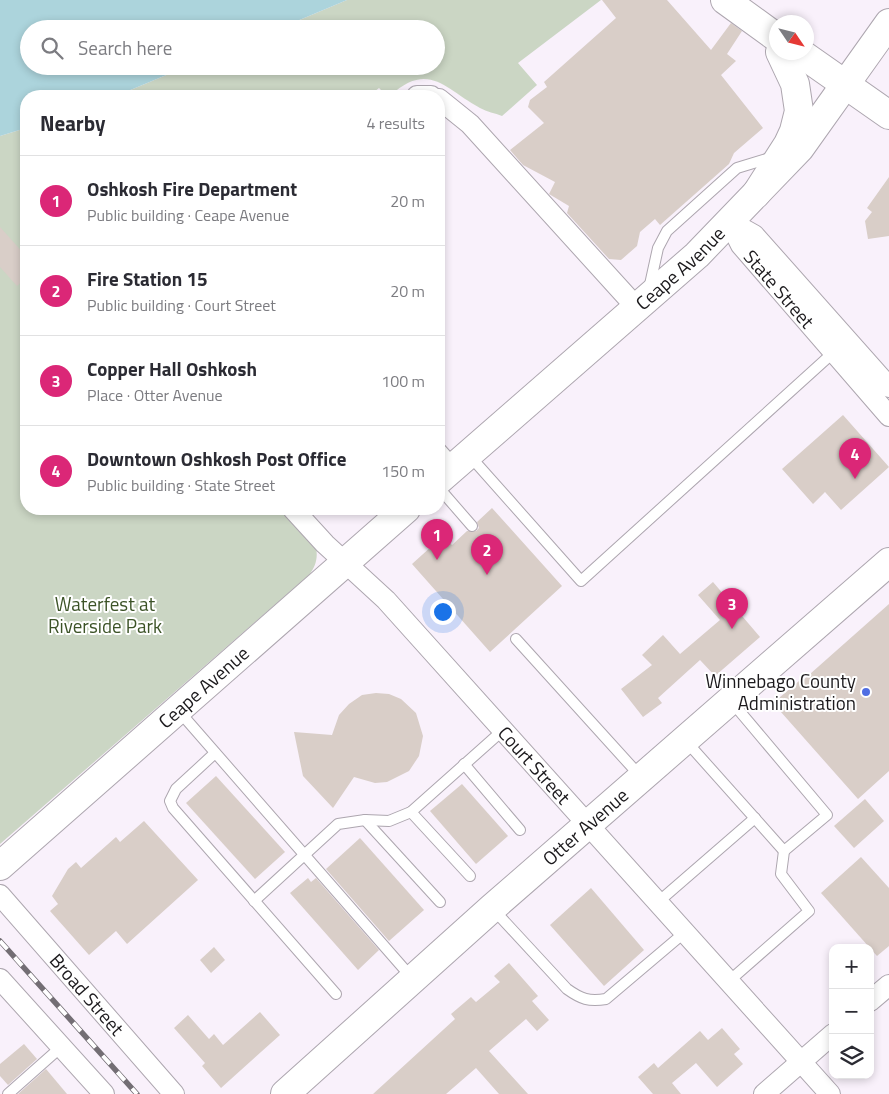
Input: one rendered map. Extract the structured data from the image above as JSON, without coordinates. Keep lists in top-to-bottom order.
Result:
{
  "streets": {
    "street": [
      "Ceape Avenue",
      "State Street",
      "Court Street",
      "Otter Avenue",
      "Broad Street"
    ]
  },
  "crossings": [
    ["Ceape Avenue", "State Street"],
    ["Ceape Avenue", "Court Street"],
    ["Court Street", "Otter Avenue"]
  ],
  "parks": ["Waterfest at Riverside Park"],
  "places": ["Winnebago County Administration"],
  "north": "bottom right",
  "page": {
    "search": "Search here",
    "heading": ["Nearby", "4 results"],
    "list": [
      {
        "mark": "1",
        "name": "Oshkosh Fire Department",
        "note": "Public building · Ceape Avenue",
        "value": "20 m"
      },
      {
        "mark": "2",
        "name": "Fire Station 15",
        "note": "Public building · Court Street",
        "value": "20 m"
      },
      {
        "mark": "3",
        "name": "Copper Hall Oshkosh",
        "note": "Place · Otter Avenue",
        "value": "100 m"
      },
      {
        "mark": "4",
        "name": "Downtown Oshkosh Post Office",
        "note": "Public building · State Street",
        "value": "150 m"
      }
    ],
    "pins": [
      "4",
      "1",
      "2",
      "3"
    ],
    "map_buttons": ["+", "−"]
  }
}
